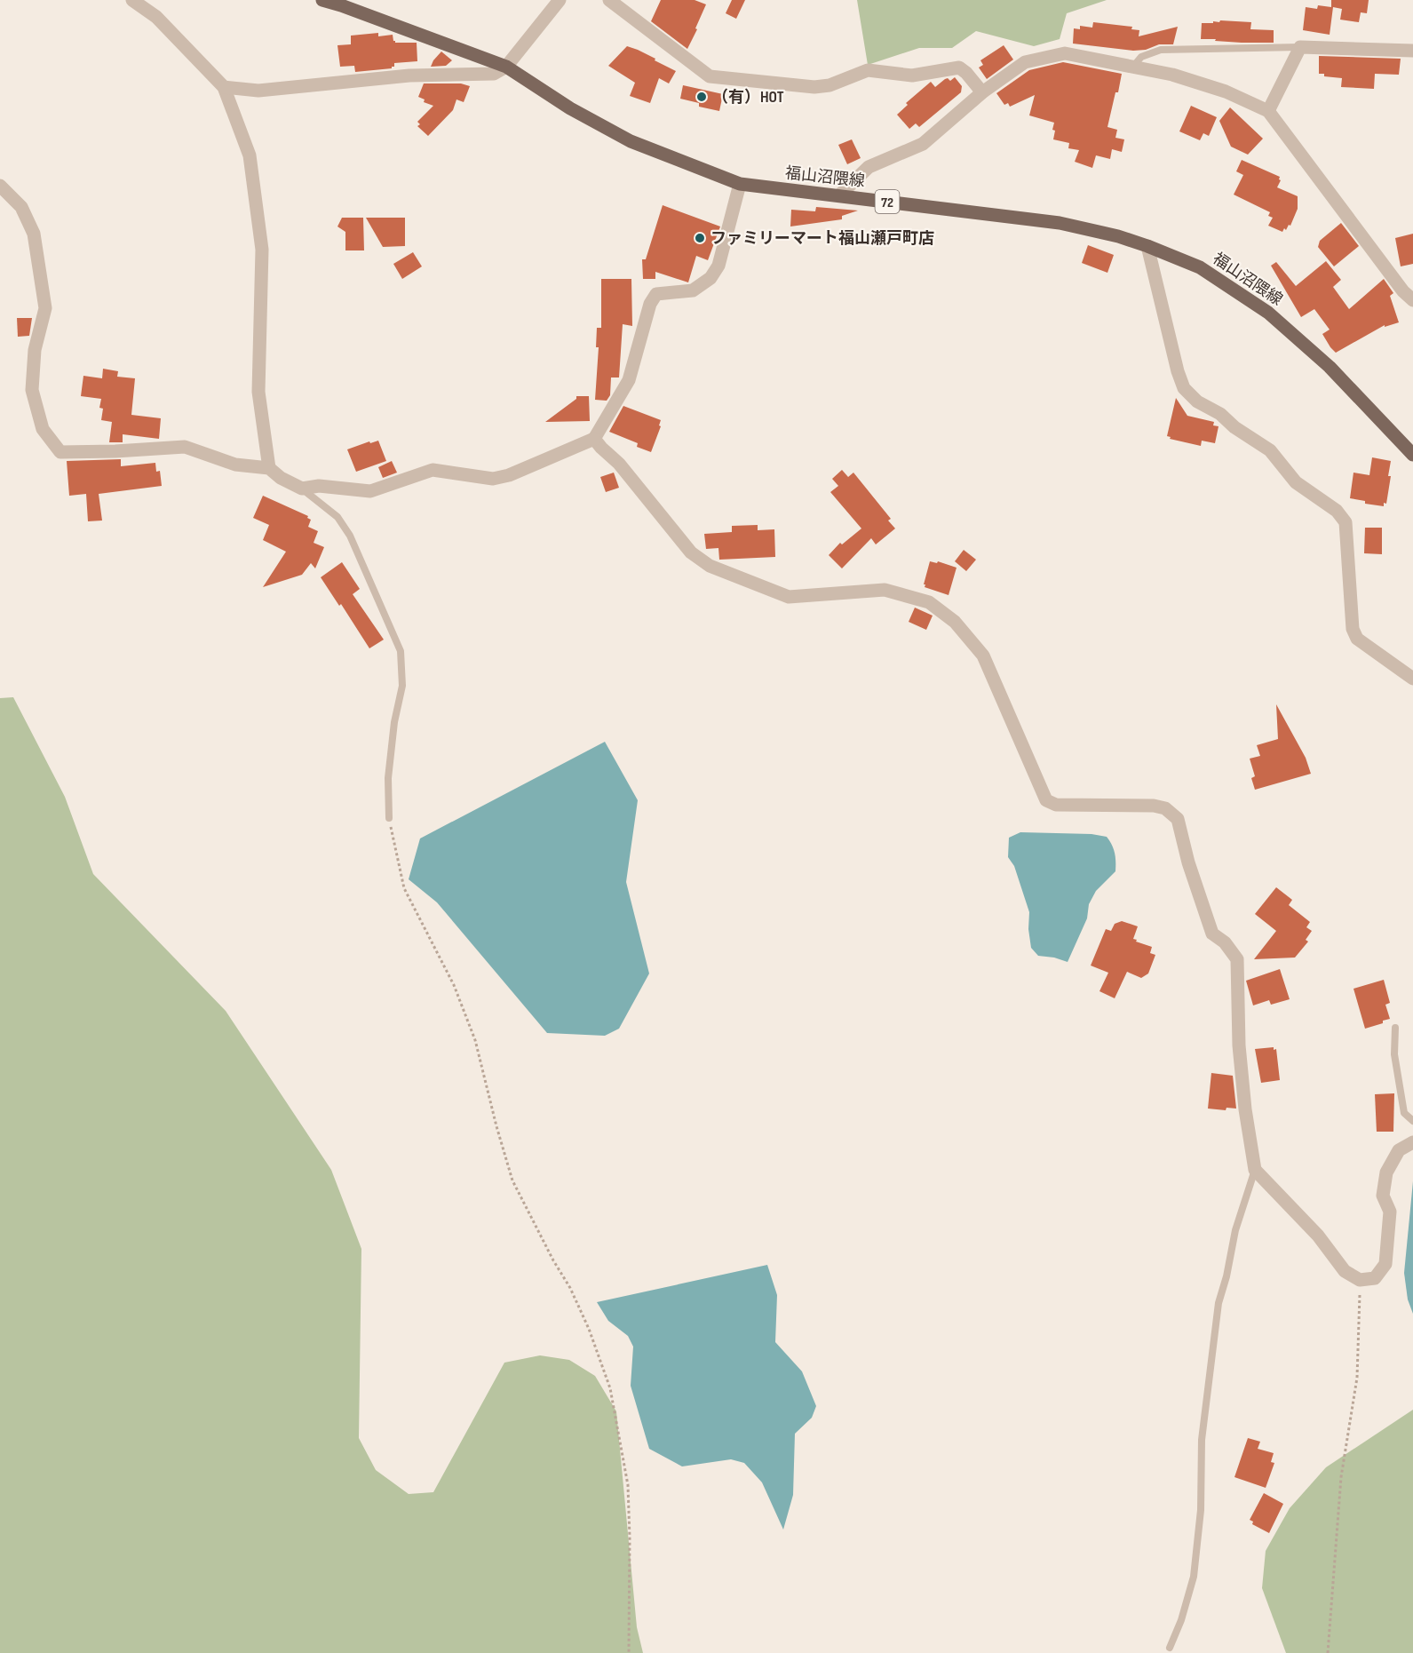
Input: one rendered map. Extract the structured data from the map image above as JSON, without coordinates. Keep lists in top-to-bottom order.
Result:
{
  "streets": {
    "main road": ["福山沼隈線", "72"]
  },
  "places": ["（有）HOT", "ファミリーマート福山瀬戸町店"]
}
